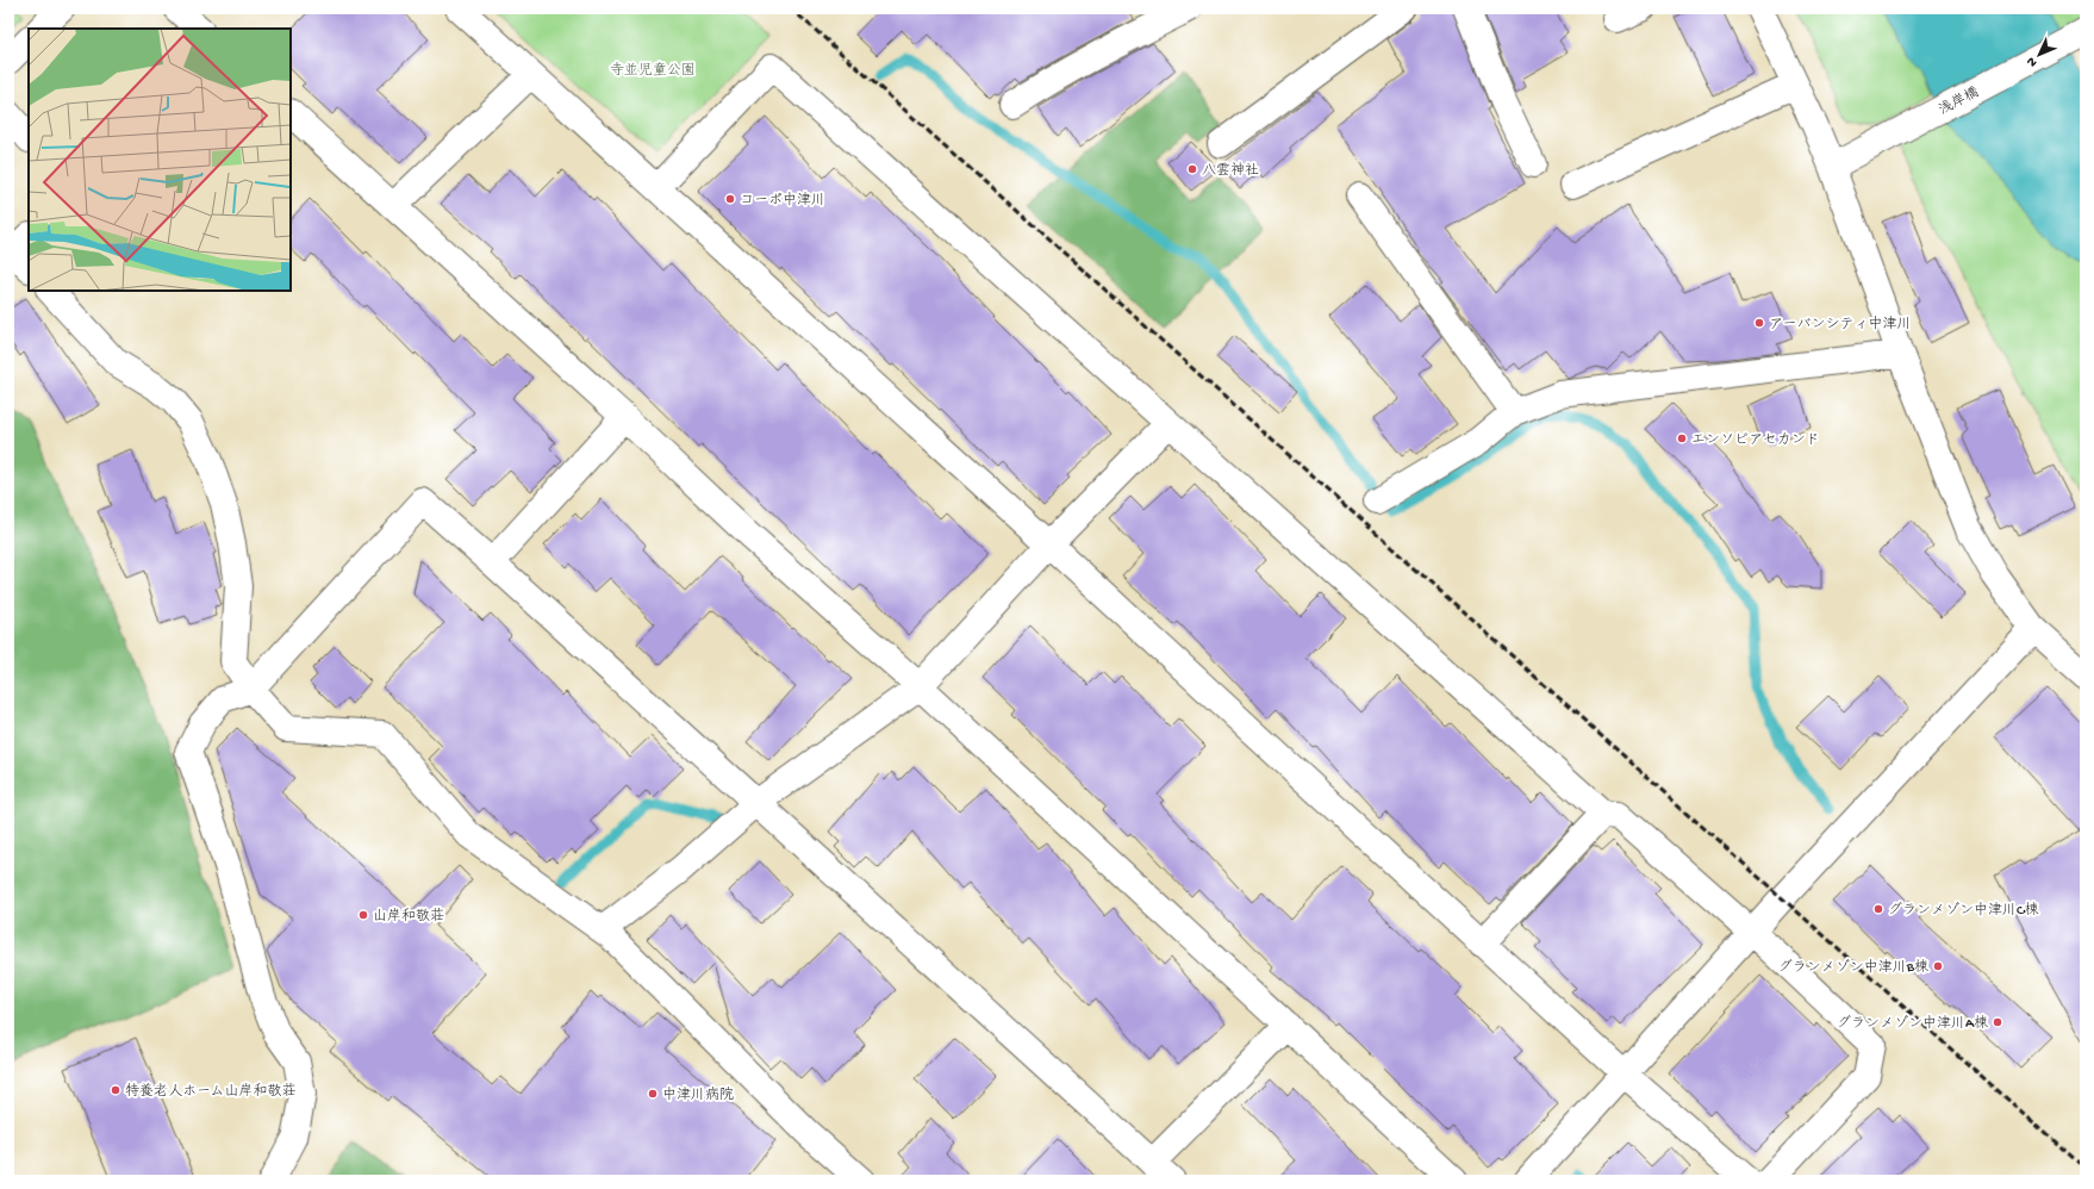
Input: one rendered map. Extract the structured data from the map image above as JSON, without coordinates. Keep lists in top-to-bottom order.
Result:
{
  "streets": {
    "street": ["浅岸橋"]
  },
  "parks": ["寺並児童公園"],
  "places": [
    "八雲神社",
    "コーポ中津川",
    "アーバンシティ中津川",
    "エンソピアセカンド",
    "グランメゾン中津川C棟",
    "山岸和敬荘",
    "グランメゾン中津川B棟",
    "グランメゾン中津川A棟",
    "特養老人ホーム山岸和敬荘",
    "中津川病院"
  ],
  "north": "bottom left"
}
